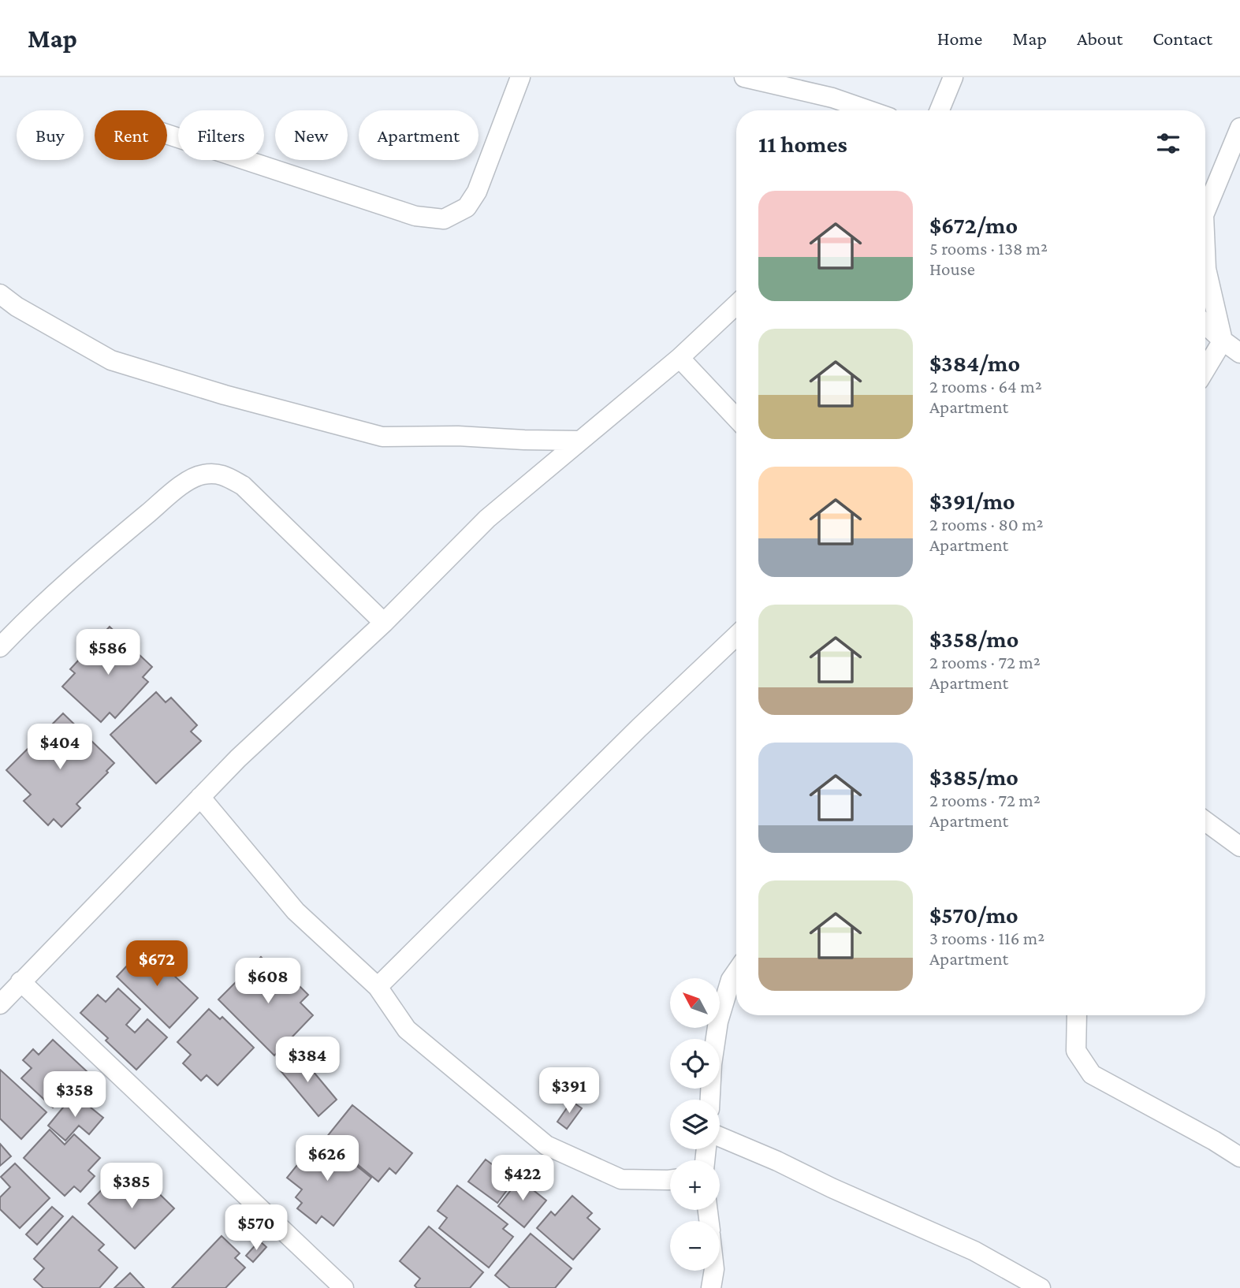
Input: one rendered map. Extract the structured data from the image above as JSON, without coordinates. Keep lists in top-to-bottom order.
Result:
{
  "north": "top left",
  "page": {
    "header": "Map",
    "nav": [
      "Home",
      "Map",
      "About",
      "Contact"
    ],
    "chip": [
      "Buy",
      "Rent",
      "Filters",
      "New",
      "Apartment"
    ],
    "heading": "11 homes",
    "list": [
      {
        "name": "$672/mo",
        "note": "5 rooms · 138 m² · House"
      },
      {
        "name": "$384/mo",
        "note": "2 rooms · 64 m² · Apartment"
      },
      {
        "name": "$391/mo",
        "note": "2 rooms · 80 m² · Apartment"
      },
      {
        "name": "$358/mo",
        "note": "2 rooms · 72 m² · Apartment"
      },
      {
        "name": "$385/mo",
        "note": "2 rooms · 72 m² · Apartment"
      },
      {
        "name": "$570/mo",
        "note": "3 rooms · 116 m² · Apartment"
      }
    ],
    "price": [
      "$586",
      "$404",
      "$672",
      "$608",
      "$384",
      "$391",
      "$358",
      "$626",
      "$422",
      "$385",
      "$570"
    ],
    "map_buttons": ["+", "−"]
  }
}
